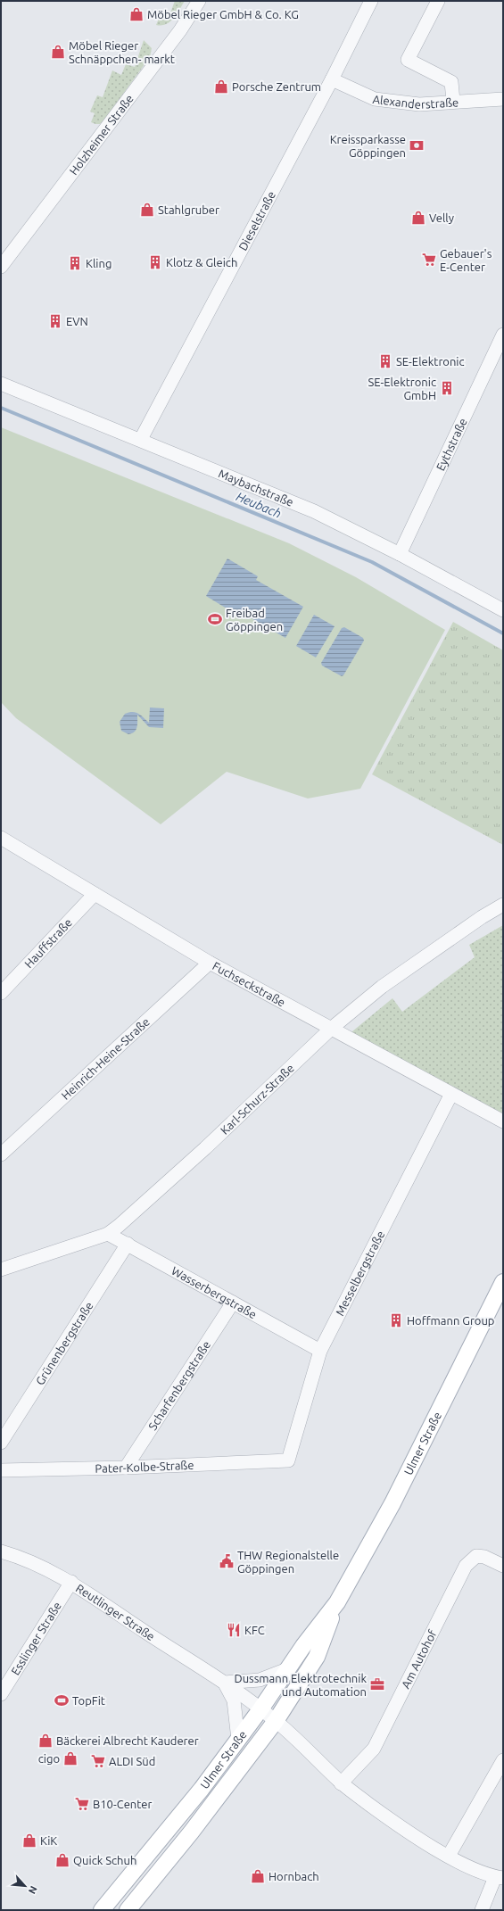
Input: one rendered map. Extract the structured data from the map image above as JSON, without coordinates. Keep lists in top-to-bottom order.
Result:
{
  "streets": {
    "main road": ["Ulmer Straße"],
    "street": [
      "Alexanderstraße",
      "Holzheimer Straße",
      "Dieselstraße",
      "Eythstraße",
      "Maybachstraße",
      "Hauffstraße",
      "Fuchseckstraße",
      "Heinrich-Heine-Straße",
      "Karl-Schurz-Straße",
      "Messelbergstraße",
      "Wasserbergstraße",
      "Grünenbergstraße",
      "Scharfenbergstraße",
      "Pater-Kolbe-Straße",
      "Reutlinger Straße",
      "Esslinger Straße",
      "Am Autohof"
    ]
  },
  "crossings": [
    ["Alexanderstraße", "Dieselstraße"],
    ["Dieselstraße", "Maybachstraße"],
    ["Eythstraße", "Maybachstraße"],
    ["Hauffstraße", "Fuchseckstraße"],
    ["Fuchseckstraße", "Heinrich-Heine-Straße"],
    ["Fuchseckstraße", "Karl-Schurz-Straße"],
    ["Fuchseckstraße", "Messelbergstraße"],
    ["Karl-Schurz-Straße", "Wasserbergstraße"],
    ["Messelbergstraße", "Wasserbergstraße"],
    ["Messelbergstraße", "Pater-Kolbe-Straße"],
    ["Wasserbergstraße", "Grünenbergstraße"],
    ["Wasserbergstraße", "Scharfenbergstraße"],
    ["Scharfenbergstraße", "Pater-Kolbe-Straße"],
    ["Ulmer Straße", "Reutlinger Straße"],
    ["Reutlinger Straße", "Esslinger Straße"]
  ],
  "water": ["Heubach"],
  "places": {
    "shop": [
      "Möbel Rieger GmbH & Co. KG",
      "Möbel Rieger Schnäppchen- markt",
      "Porsche Zentrum",
      "Stahlgruber",
      "Velly",
      "Bäckerei Albrecht Kauderer",
      "cigo",
      "KiK",
      "Quick Schuh",
      "Hornbach"
    ],
    "bank": ["Kreissparkasse Göppingen"],
    "supermarket": ["Gebauer's E-Center", "ALDI Süd", "B10-Center"],
    "building": [
      "Klotz & Gleich",
      "Kling",
      "EVN",
      "SE-Elektronic",
      "SE-Elektronic GmbH",
      "Hoffmann Group"
    ],
    "sports": ["Freibad Göppingen", "TopFit"],
    "public building": ["THW Regionalstelle Göppingen"],
    "restaurant": ["KFC"],
    "office": ["Dussmann Elektrotechnik und Automation"]
  },
  "north": "bottom right"
}
